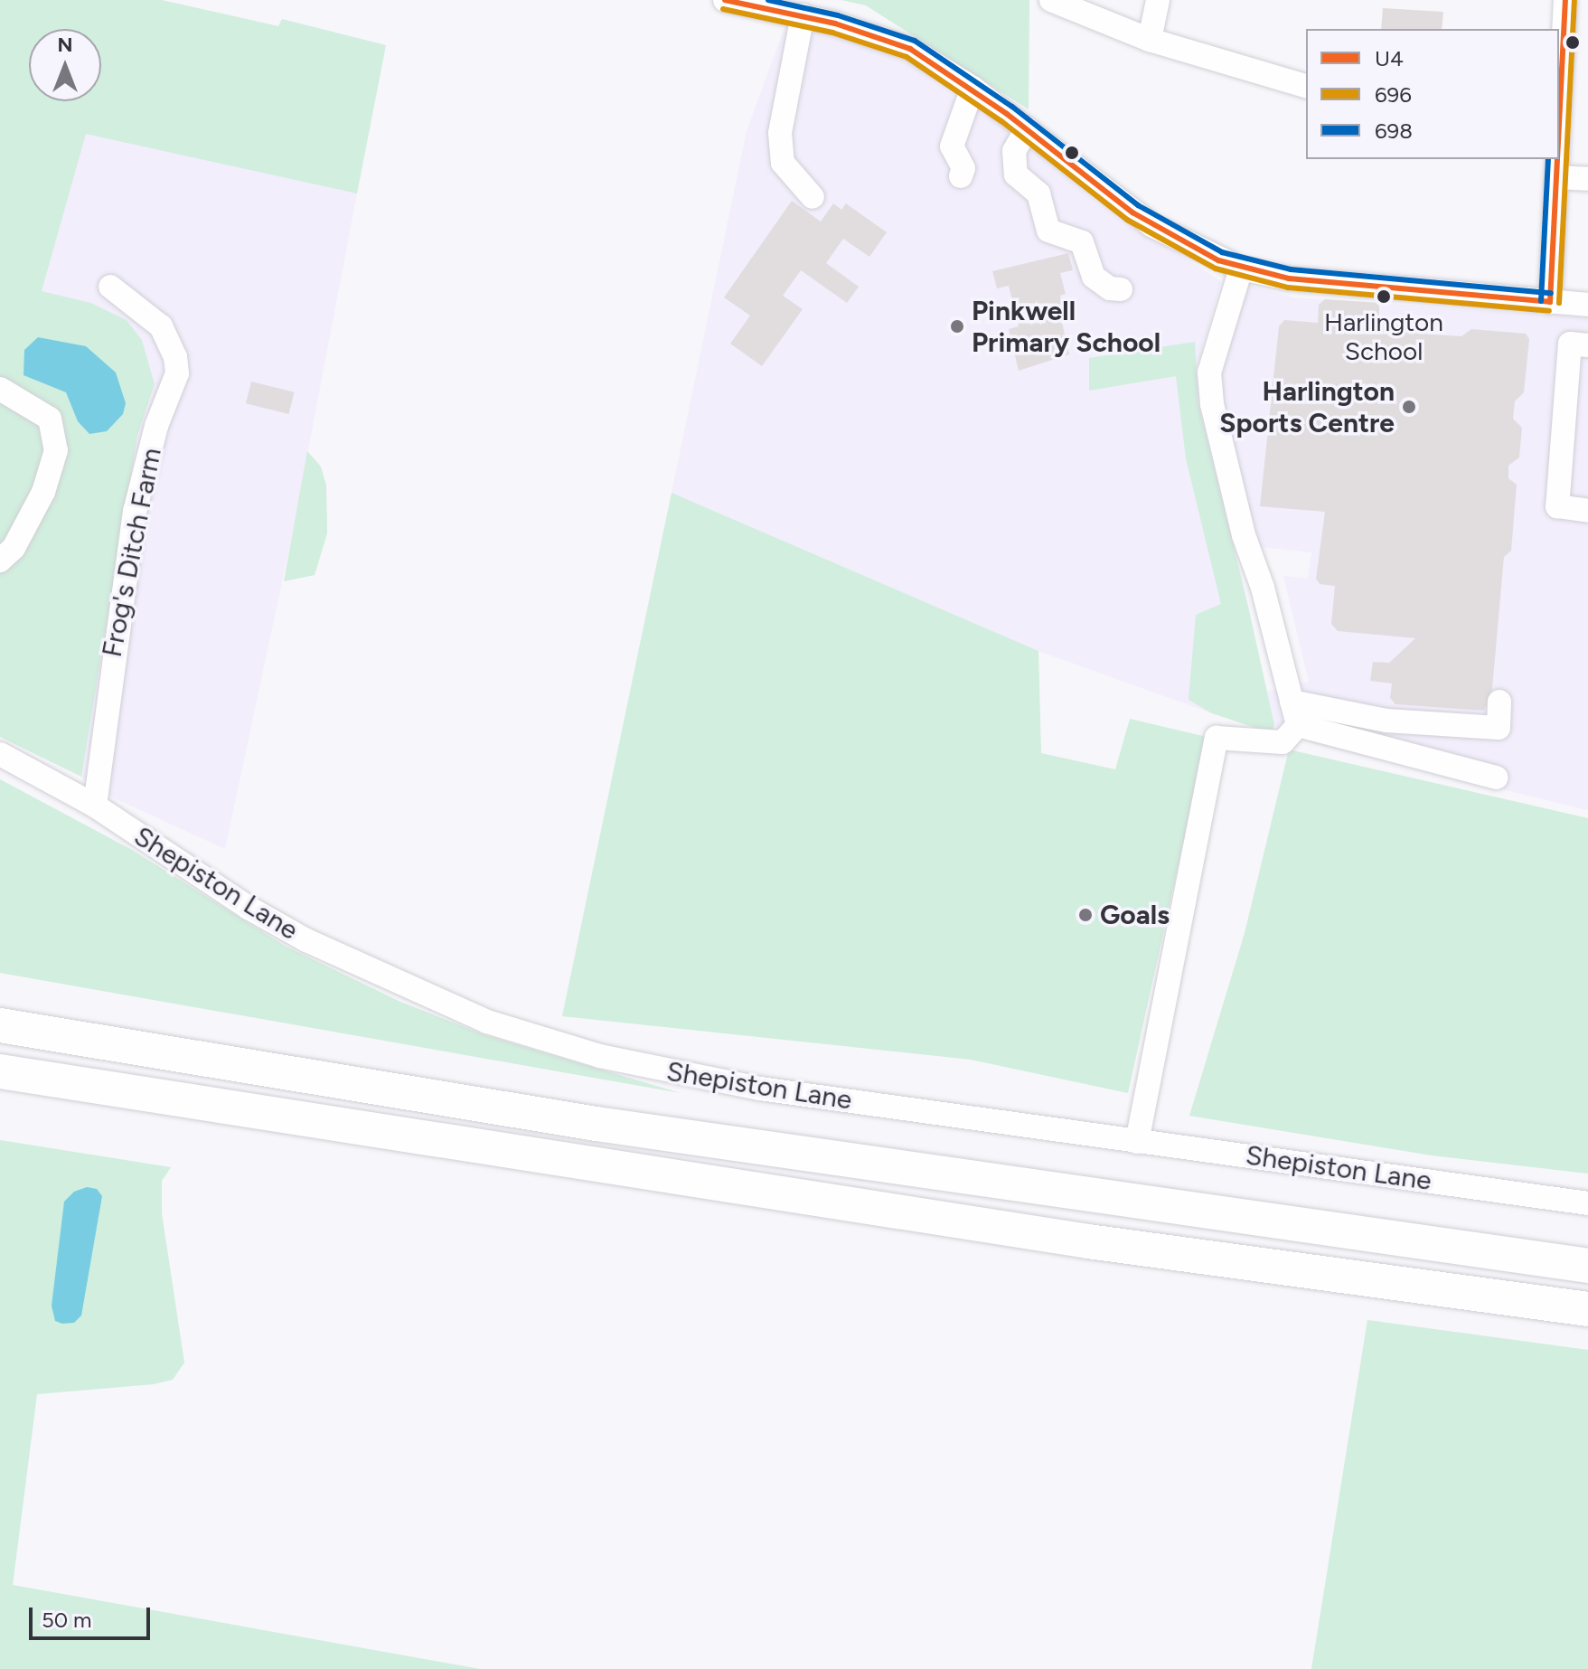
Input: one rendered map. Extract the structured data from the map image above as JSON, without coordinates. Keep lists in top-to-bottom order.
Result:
{
  "streets": {
    "street": ["Frog's Ditch Farm", "Shepiston Lane"]
  },
  "crossings": [
    ["Frog's Ditch Farm", "Shepiston Lane"]
  ],
  "places": [
    "Harlington School",
    "Pinkwell Primary School",
    "Harlington Sports Centre",
    "Goals"
  ],
  "lines": ["transit line U4", "transit line 698", "transit line 696"],
  "legend": ["U4", "696", "698"],
  "scale_bar": "50 m",
  "north": "top"
}
